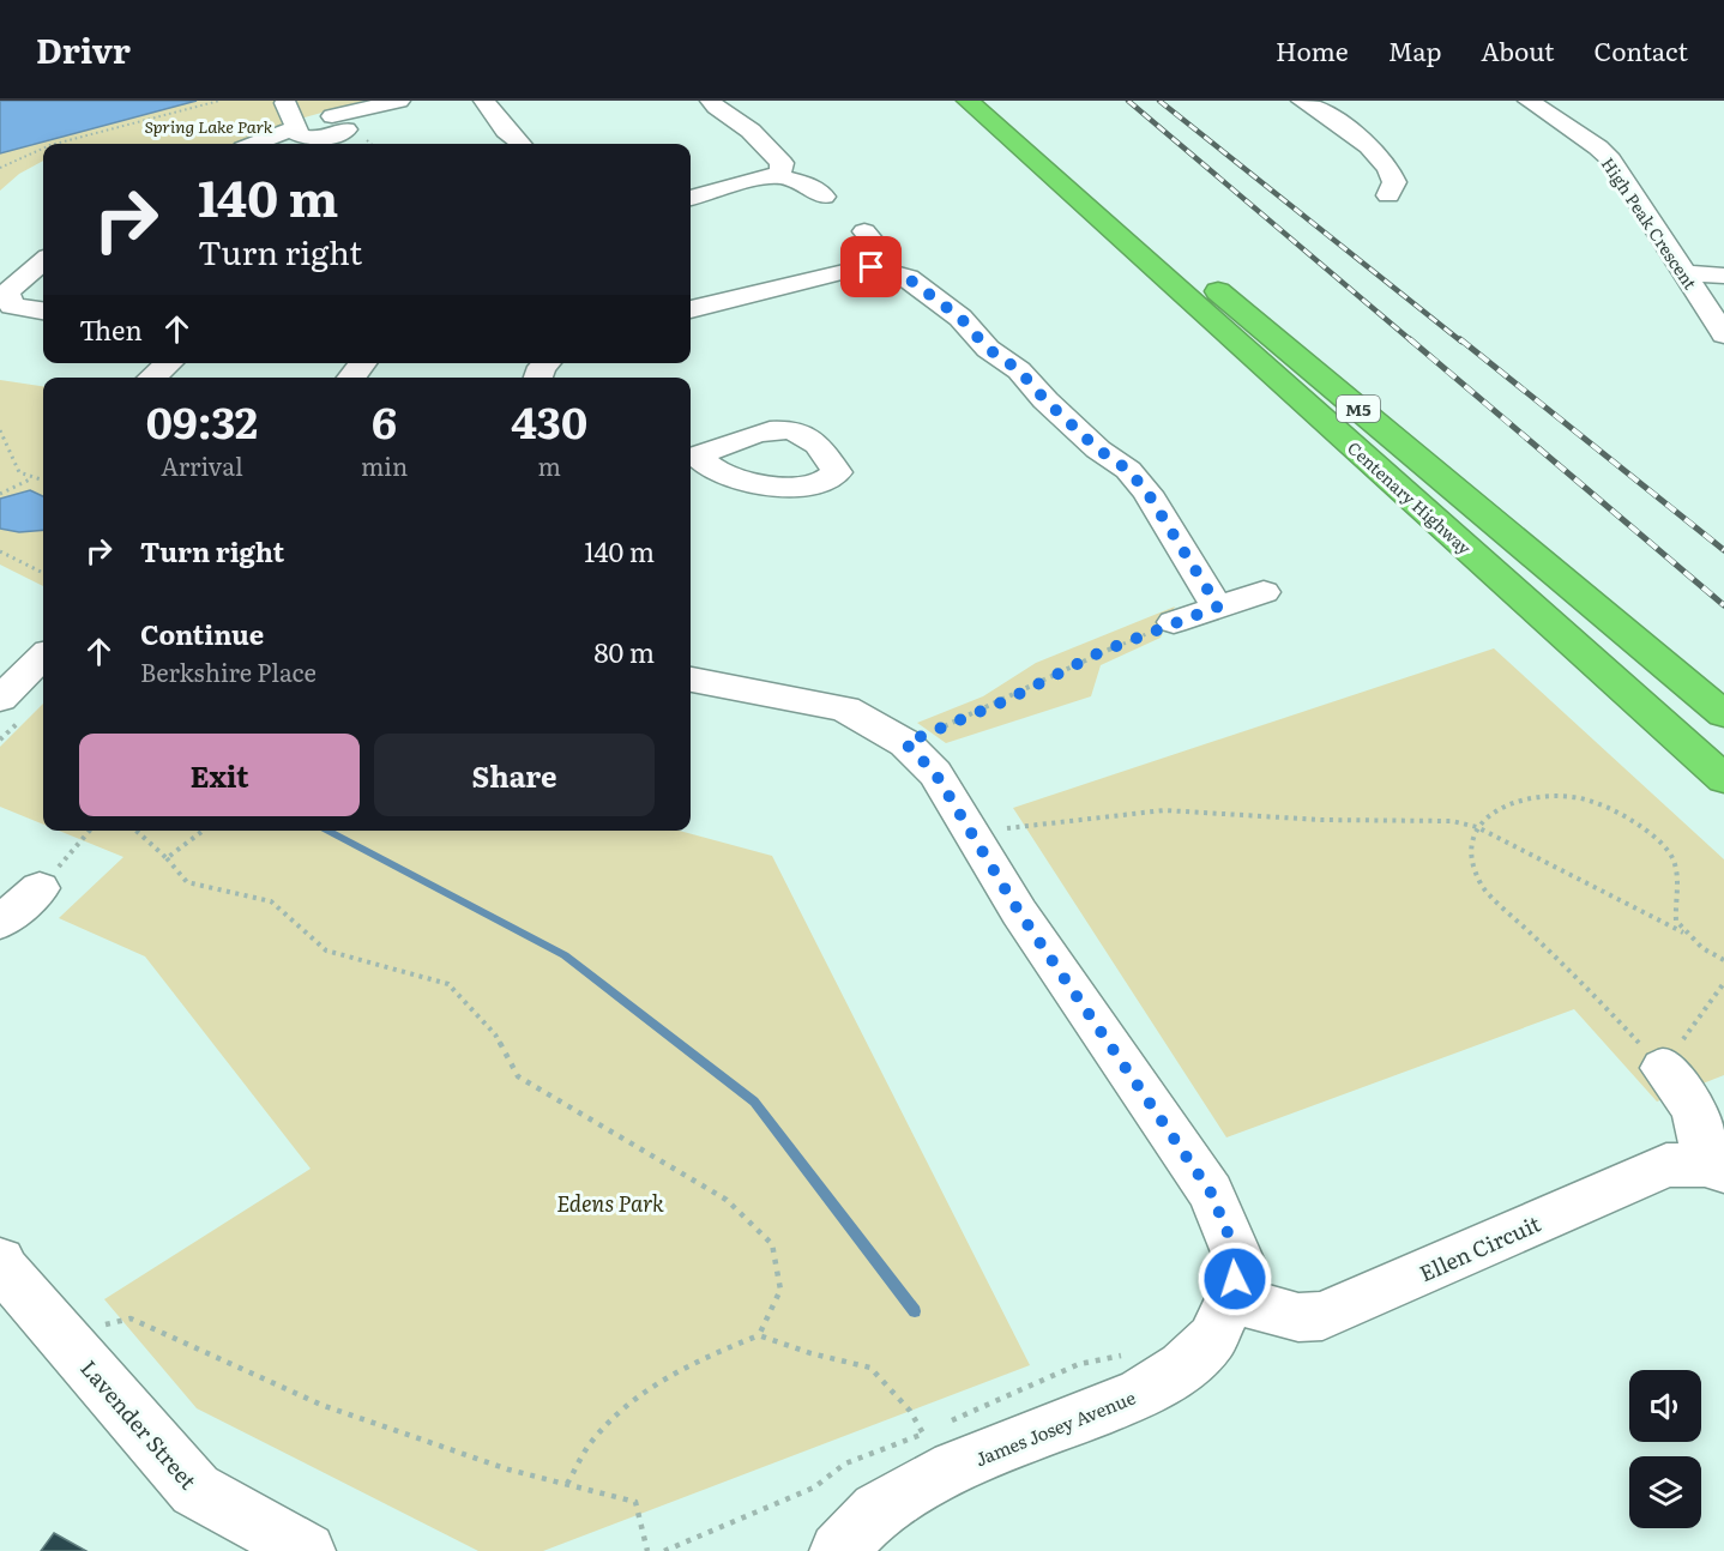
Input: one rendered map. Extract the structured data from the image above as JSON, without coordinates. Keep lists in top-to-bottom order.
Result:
{
  "streets": {
    "highway": ["M5", "Centenary Highway"],
    "street": [
      "High Peak Crescent",
      "Ellen Circuit",
      "Lavender Street",
      "James Josey Avenue"
    ]
  },
  "crossings": [
    ["Ellen Circuit", "James Josey Avenue"]
  ],
  "parks": ["Spring Lake Park", "Edens Park"],
  "page": {
    "header": "Drivr",
    "nav": [
      "Home",
      "Map",
      "About",
      "Contact"
    ],
    "turn": ["140 m", "Turn right"],
    "then": "Then",
    "eta": [
      "09:32",
      "Arrival",
      "6",
      "min",
      "430",
      "m"
    ],
    "list": [
      {
        "name": "Turn right",
        "value": "140 m"
      },
      {
        "name": "Continue",
        "note": "Berkshire Place",
        "value": "80 m"
      }
    ],
    "buttons": ["Exit", "Share"]
  }
}
